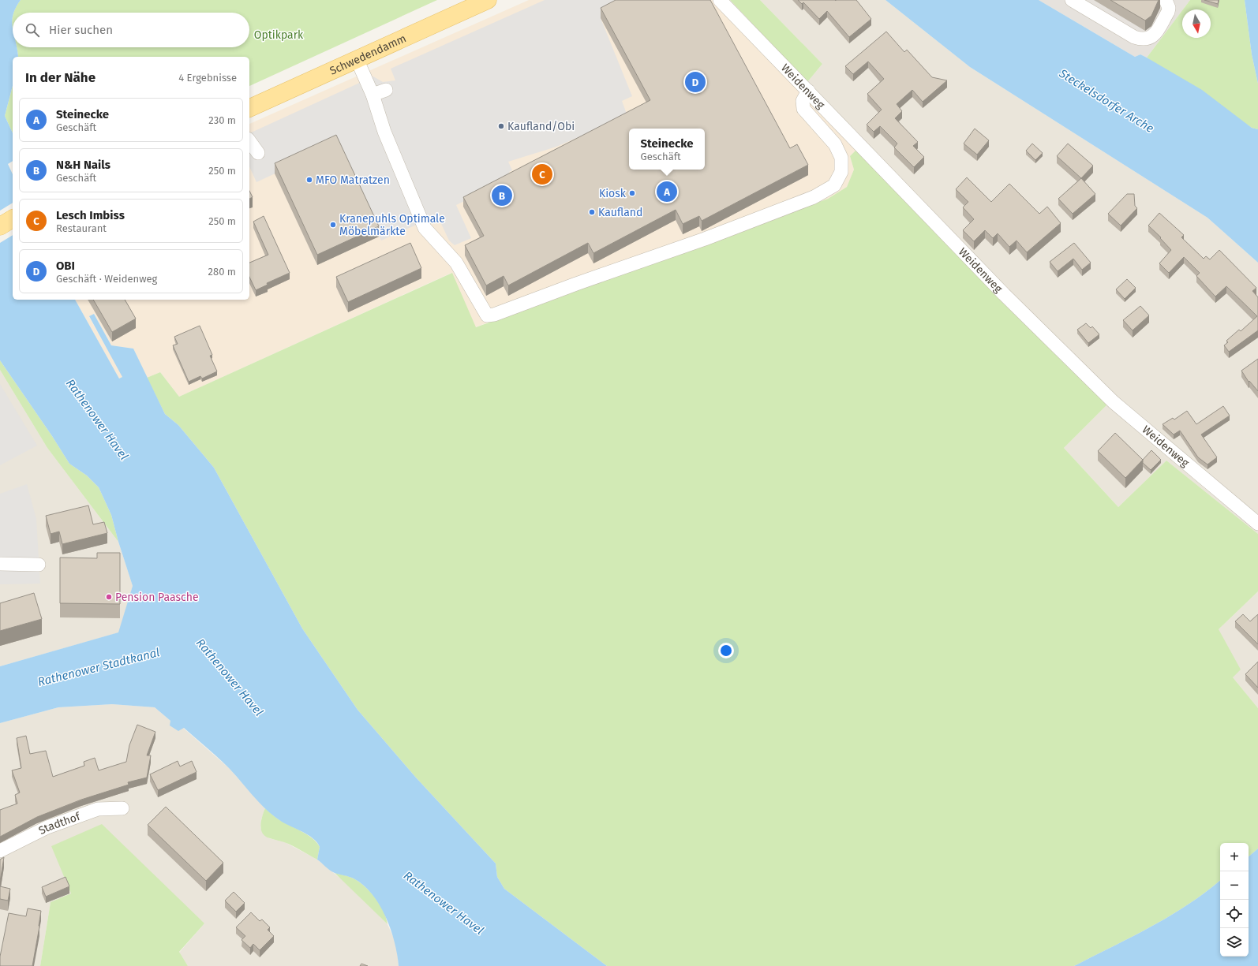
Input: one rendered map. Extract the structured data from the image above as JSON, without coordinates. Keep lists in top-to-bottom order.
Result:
{
  "streets": {
    "main road": ["Schwedendamm"],
    "street": ["Weidenweg", "Stadthof"]
  },
  "water": ["Steckelsdorfer Arche", "Rathenower Havel", "Rathenower Stadtkanal"],
  "parks": ["Optikpark"],
  "places": [
    "Kaufland/Obi",
    "MFO Matratzen",
    "Kiosk",
    "Kaufland",
    "Kranepuhls Optimale Möbelmärkte",
    "Pension Paasche"
  ],
  "north": "bottom",
  "page": {
    "search": "Hier suchen",
    "heading": ["In der Nähe", "4 Ergebnisse"],
    "pins": [
      "D",
      "C",
      "A",
      "B"
    ],
    "list": [
      {
        "mark": "A",
        "name": "Steinecke",
        "note": "Geschäft",
        "value": "230 m"
      },
      {
        "mark": "B",
        "name": "N&H Nails",
        "note": "Geschäft",
        "value": "250 m"
      },
      {
        "mark": "C",
        "name": "Lesch Imbiss",
        "note": "Restaurant",
        "value": "250 m"
      },
      {
        "mark": "D",
        "name": "OBI",
        "note": "Geschäft · Weidenweg",
        "value": "280 m"
      }
    ],
    "popup": ["Steinecke", "Geschäft"],
    "map_buttons": ["+", "−"]
  }
}
